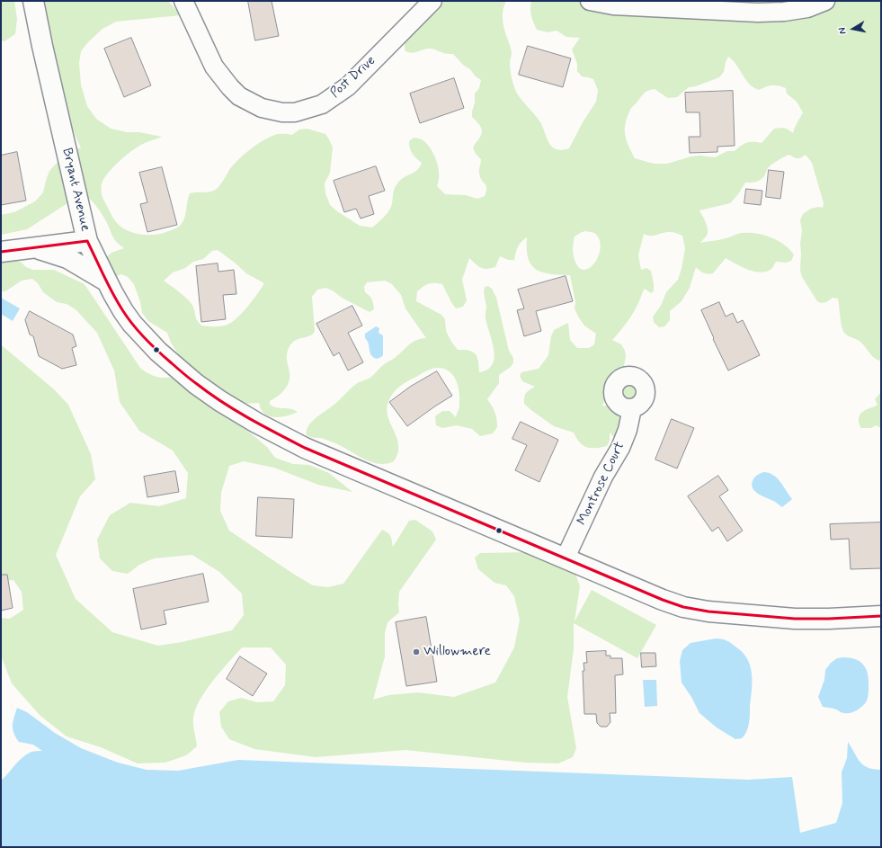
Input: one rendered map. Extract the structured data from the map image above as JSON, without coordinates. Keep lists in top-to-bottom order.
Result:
{
  "streets": {
    "main road": ["Bryant Avenue"],
    "street": ["Post Drive", "Montrose Court"]
  },
  "crossings": [
    ["Bryant Avenue", "Montrose Court"]
  ],
  "places": ["Willowmere"],
  "north": "left"
}
